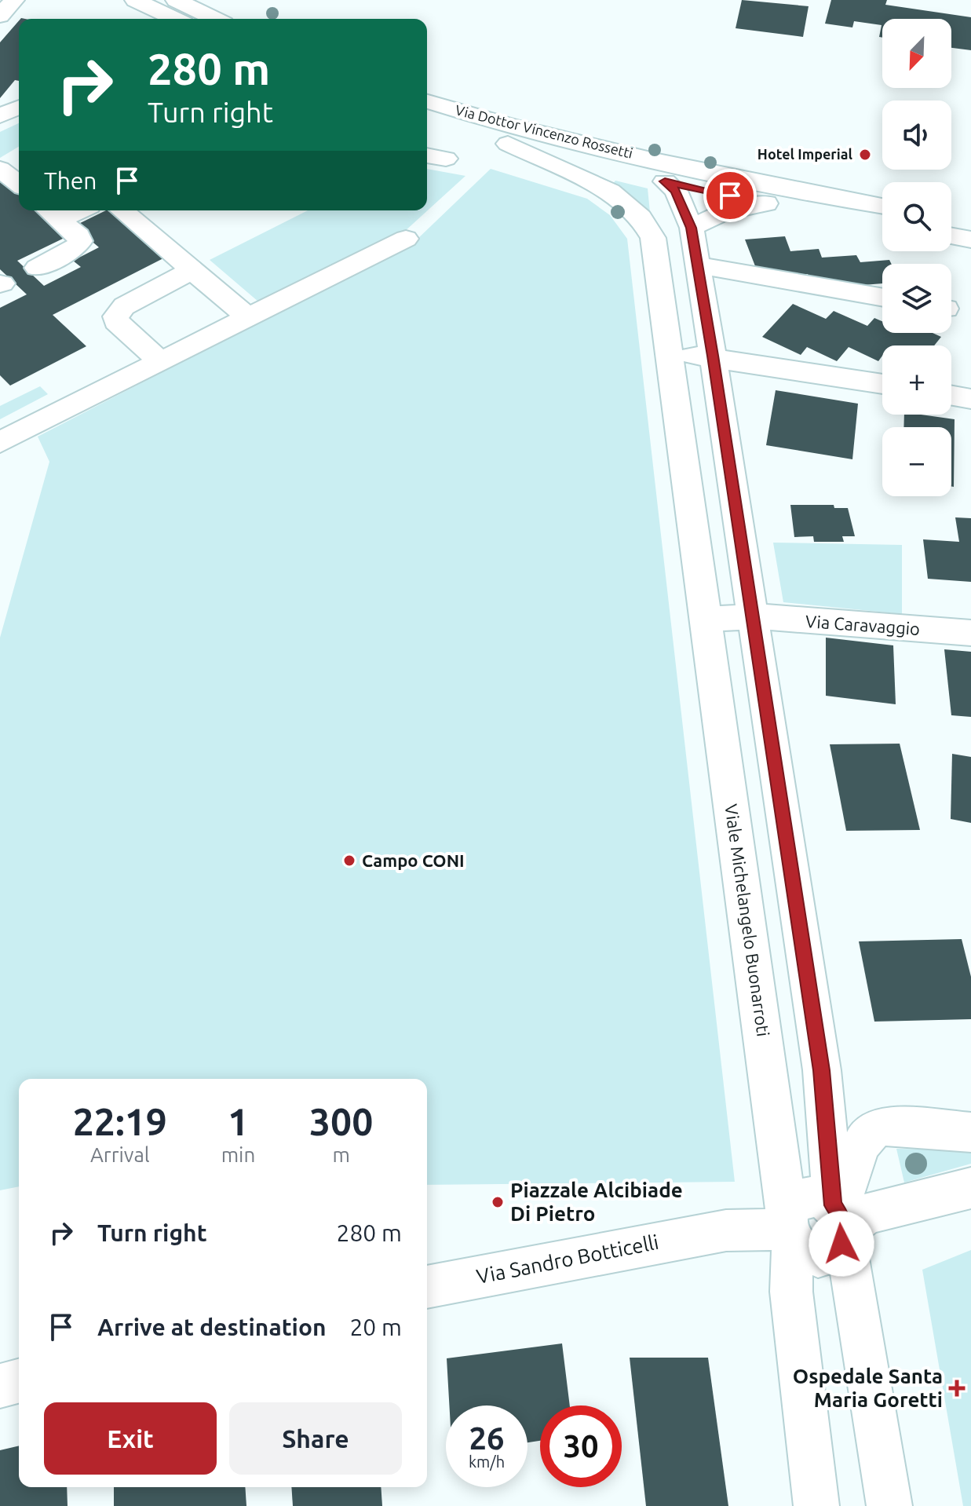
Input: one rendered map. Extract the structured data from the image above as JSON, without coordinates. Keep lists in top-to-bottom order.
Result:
{
  "streets": {
    "street": [
      "Via Dottor Vincenzo Rossetti",
      "Via Caravaggio",
      "Viale Michelangelo Buonarroti",
      "Via Sandro Botticelli"
    ]
  },
  "crossings": [
    ["Via Dottor Vincenzo Rossetti", "Viale Michelangelo Buonarroti"],
    ["Viale Michelangelo Buonarroti", "Via Sandro Botticelli"]
  ],
  "places": {
    "other": ["Hotel Imperial", "Campo CONI", "Piazzale Alcibiade Di Pietro"],
    "health": ["Ospedale Santa Maria Goretti"]
  },
  "north": "bottom left",
  "page": {
    "map_buttons": ["+", "−"],
    "turn": ["280 m", "Turn right"],
    "then": "Then",
    "eta": [
      "22:19",
      "Arrival",
      "1",
      "min",
      "300",
      "m"
    ],
    "list": [
      {
        "name": "Turn right",
        "value": "280 m"
      },
      {
        "name": "Arrive at destination",
        "value": "20 m"
      }
    ],
    "buttons": ["Exit", "Share"],
    "speed": "26 km/h",
    "limit": "30"
  }
}
